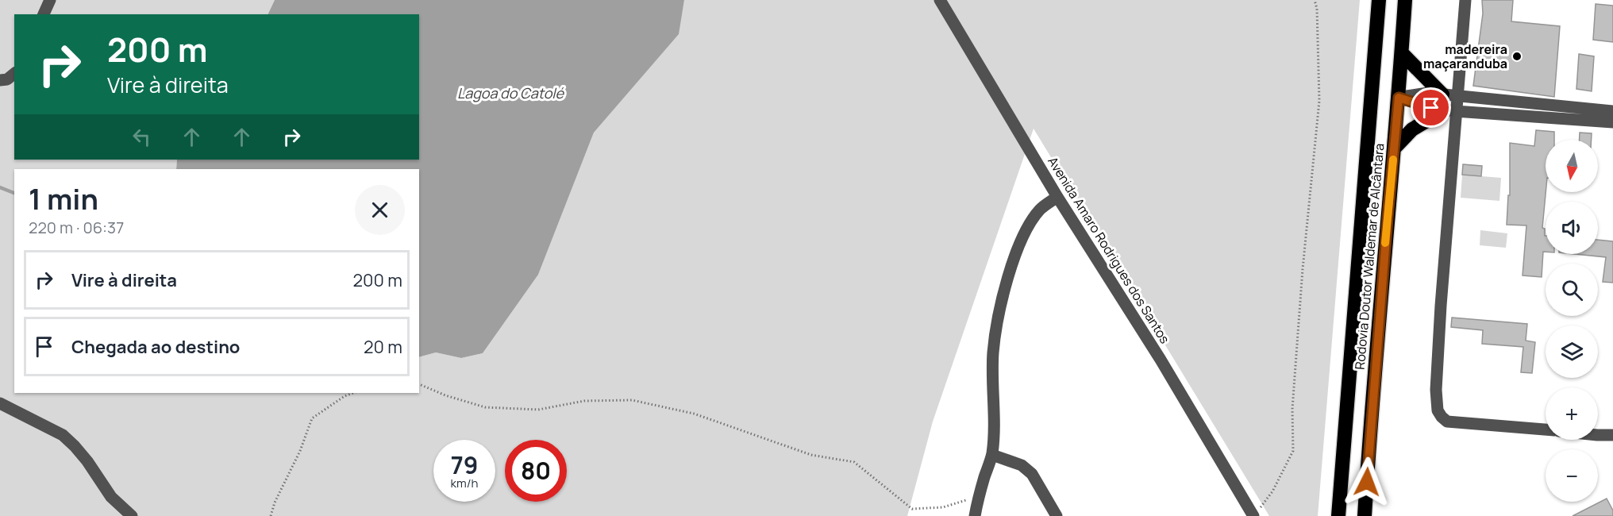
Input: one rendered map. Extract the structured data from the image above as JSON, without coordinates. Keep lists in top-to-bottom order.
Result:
{
  "streets": {
    "highway": ["Rodovia Doutor Waldemar de Alcântara"],
    "street": ["Avenida Amaro Rodrigues dos Santos"]
  },
  "water": ["Lagoa do Catolé"],
  "places": ["madereira maçaranduba"],
  "north": "bottom",
  "page": {
    "turn": ["200 m", "Vire à direita"],
    "map_buttons": ["+", "−"],
    "heading": ["1 min", "220 m · 06:37"],
    "list": [
      {
        "name": "Vire à direita",
        "value": "200 m"
      },
      {
        "name": "Chegada ao destino",
        "value": "20 m"
      }
    ],
    "speed": "79 km/h",
    "limit": "80"
  }
}
